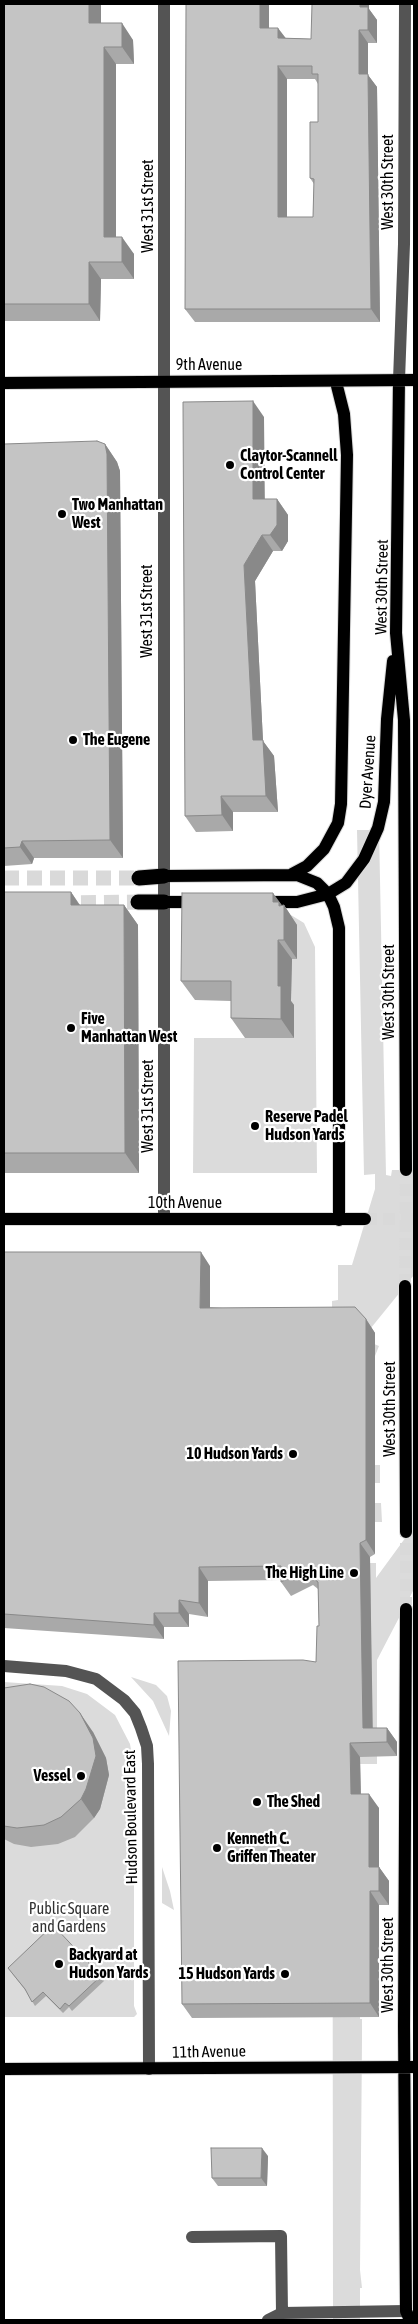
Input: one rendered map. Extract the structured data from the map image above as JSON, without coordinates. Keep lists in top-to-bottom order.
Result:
{
  "streets": {
    "main road": [
      "West 30th Street",
      "9th Avenue",
      "Dyer Avenue",
      "10th Avenue",
      "11th Avenue"
    ],
    "street": ["West 31st Street", "Hudson Boulevard East"]
  },
  "crossings": [
    ["West 30th Street", "9th Avenue"],
    ["West 30th Street", "Dyer Avenue"],
    ["West 30th Street", "11th Avenue"],
    ["West 31st Street", "9th Avenue"],
    ["West 31st Street", "10th Avenue"],
    ["Hudson Boulevard East", "11th Avenue"]
  ],
  "parks": ["Public Square and Gardens"],
  "places": [
    "Claytor-Scannell Control Center",
    "Two Manhattan West",
    "The Eugene",
    "Five Manhattan West",
    "Reserve Padel Hudson Yards",
    "10 Hudson Yards",
    "The High Line",
    "Vessel",
    "The Shed",
    "Kenneth C. Griffen Theater",
    "Backyard at Hudson Yards",
    "15 Hudson Yards"
  ]
}
